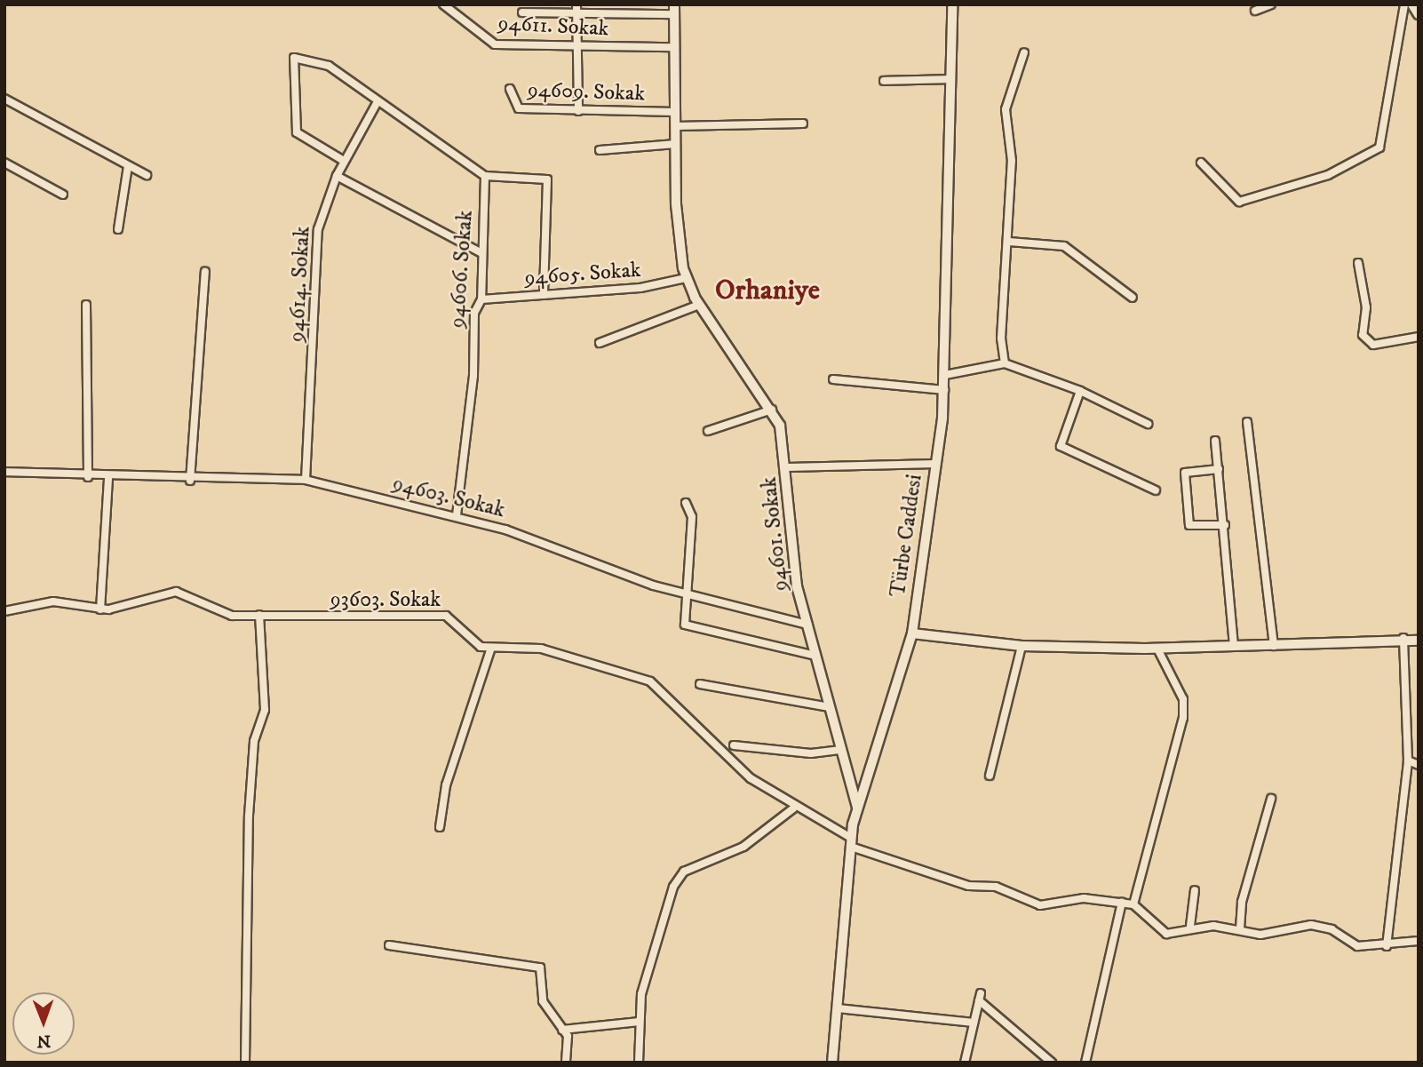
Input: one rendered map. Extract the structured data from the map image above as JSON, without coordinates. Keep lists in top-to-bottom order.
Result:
{
  "streets": {
    "street": [
      "94611. Sokak",
      "94609. Sokak",
      "94606. Sokak",
      "94605. Sokak",
      "94614. Sokak",
      "94603. Sokak",
      "94601. Sokak",
      "Türbe Caddesi",
      "93603. Sokak"
    ]
  },
  "crossings": [
    ["94611. Sokak", "94601. Sokak"],
    ["94609. Sokak", "94601. Sokak"],
    ["94606. Sokak", "94605. Sokak"],
    ["94606. Sokak", "94603. Sokak"],
    ["94605. Sokak", "94601. Sokak"],
    ["94614. Sokak", "94603. Sokak"],
    ["94603. Sokak", "94601. Sokak"],
    ["94601. Sokak", "Türbe Caddesi"],
    ["Türbe Caddesi", "93603. Sokak"]
  ],
  "districts": ["Orhaniye"],
  "north": "bottom"
}
